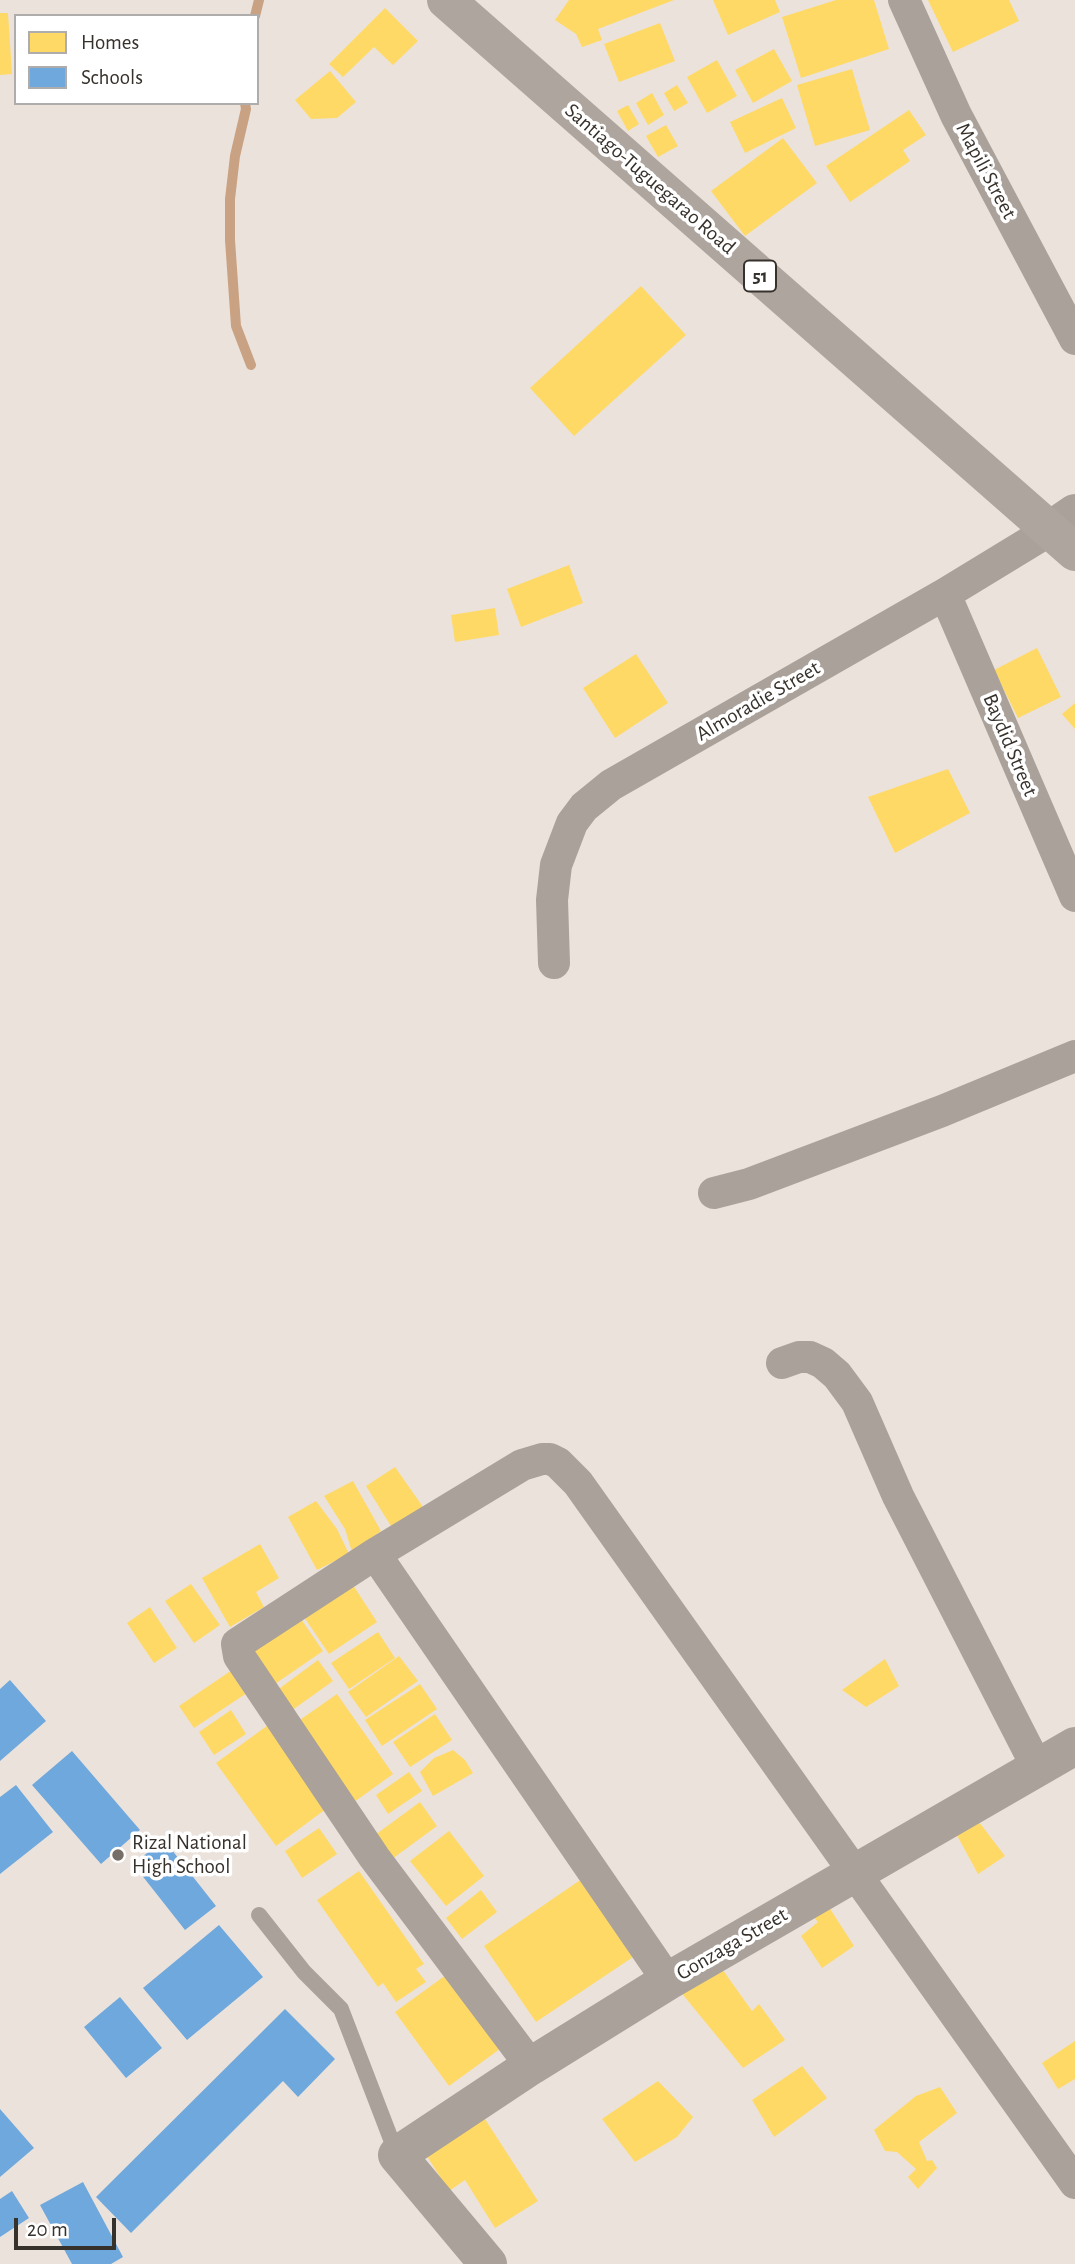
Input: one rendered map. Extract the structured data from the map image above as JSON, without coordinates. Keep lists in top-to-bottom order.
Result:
{
  "streets": {
    "highway": ["Santiago-Tuguegarao Road", "51"],
    "street": [
      "Mapili Street",
      "Almoradie Street",
      "Baydid Street",
      "Gonzaga Street"
    ]
  },
  "crossings": [
    ["Santiago-Tuguegarao Road", "Almoradie Street"],
    ["Almoradie Street", "Baydid Street"]
  ],
  "places": ["Rizal National High School"],
  "legend": ["Homes", "Schools"],
  "scale_bar": "20 m"
}
